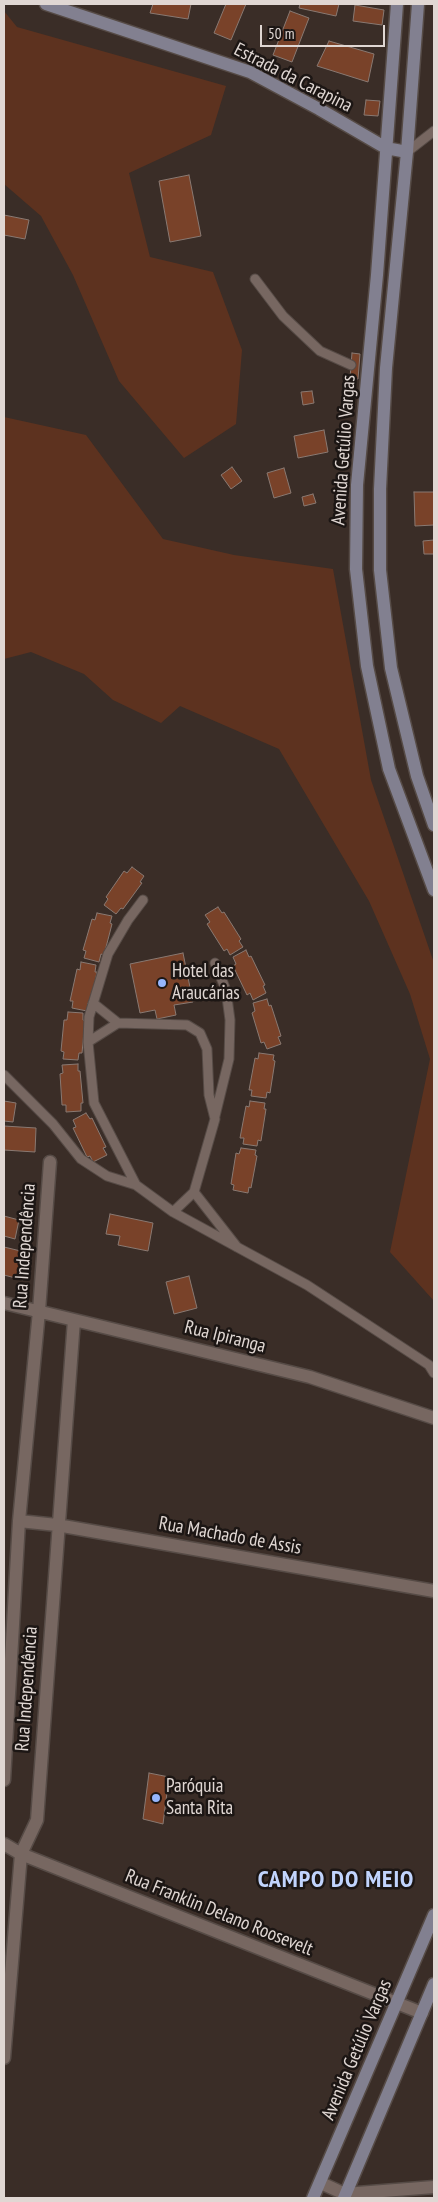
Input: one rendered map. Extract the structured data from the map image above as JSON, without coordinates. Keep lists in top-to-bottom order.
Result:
{
  "streets": {
    "main road": ["Estrada da Carapina", "Avenida Getúlio Vargas"],
    "street": [
      "Rua Independência",
      "Rua Ipiranga",
      "Rua Machado de Assis",
      "Rua Franklin Delano Roosevelt"
    ]
  },
  "crossings": [
    ["Estrada da Carapina", "Avenida Getúlio Vargas"],
    ["Avenida Getúlio Vargas", "Rua Franklin Delano Roosevelt"],
    ["Rua Independência", "Rua Ipiranga"],
    ["Rua Independência", "Rua Machado de Assis"],
    ["Rua Independência", "Rua Franklin Delano Roosevelt"]
  ],
  "districts": ["CAMPO DO MEIO"],
  "places": ["Hotel das Araucárias", "Paróquia Santa Rita"],
  "scale_bar": "50 m"
}
